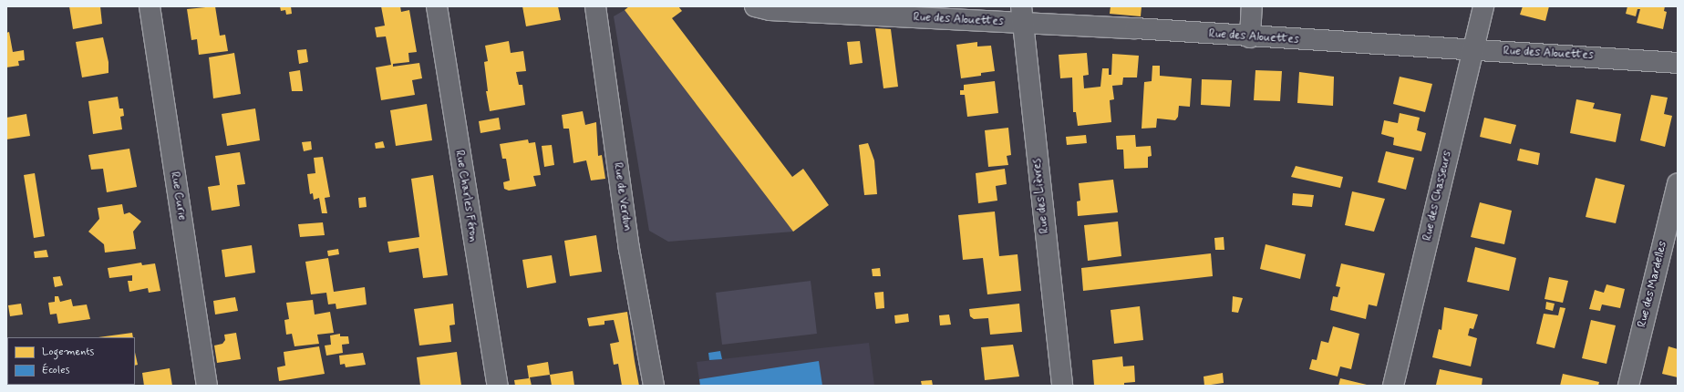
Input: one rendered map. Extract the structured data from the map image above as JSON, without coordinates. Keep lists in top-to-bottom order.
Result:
{
  "streets": {
    "street": [
      "Rue des Alouettes",
      "Rue Curie",
      "Rue Charles Féron",
      "Rue des Lièvres",
      "Rue des Chasseurs",
      "Rue de Verdun",
      "Rue des Mardelles"
    ]
  },
  "crossings": [
    ["Rue des Alouettes", "Rue des Lièvres"],
    ["Rue des Alouettes", "Rue des Chasseurs"]
  ],
  "legend": ["Logements", "Écoles"]
}
